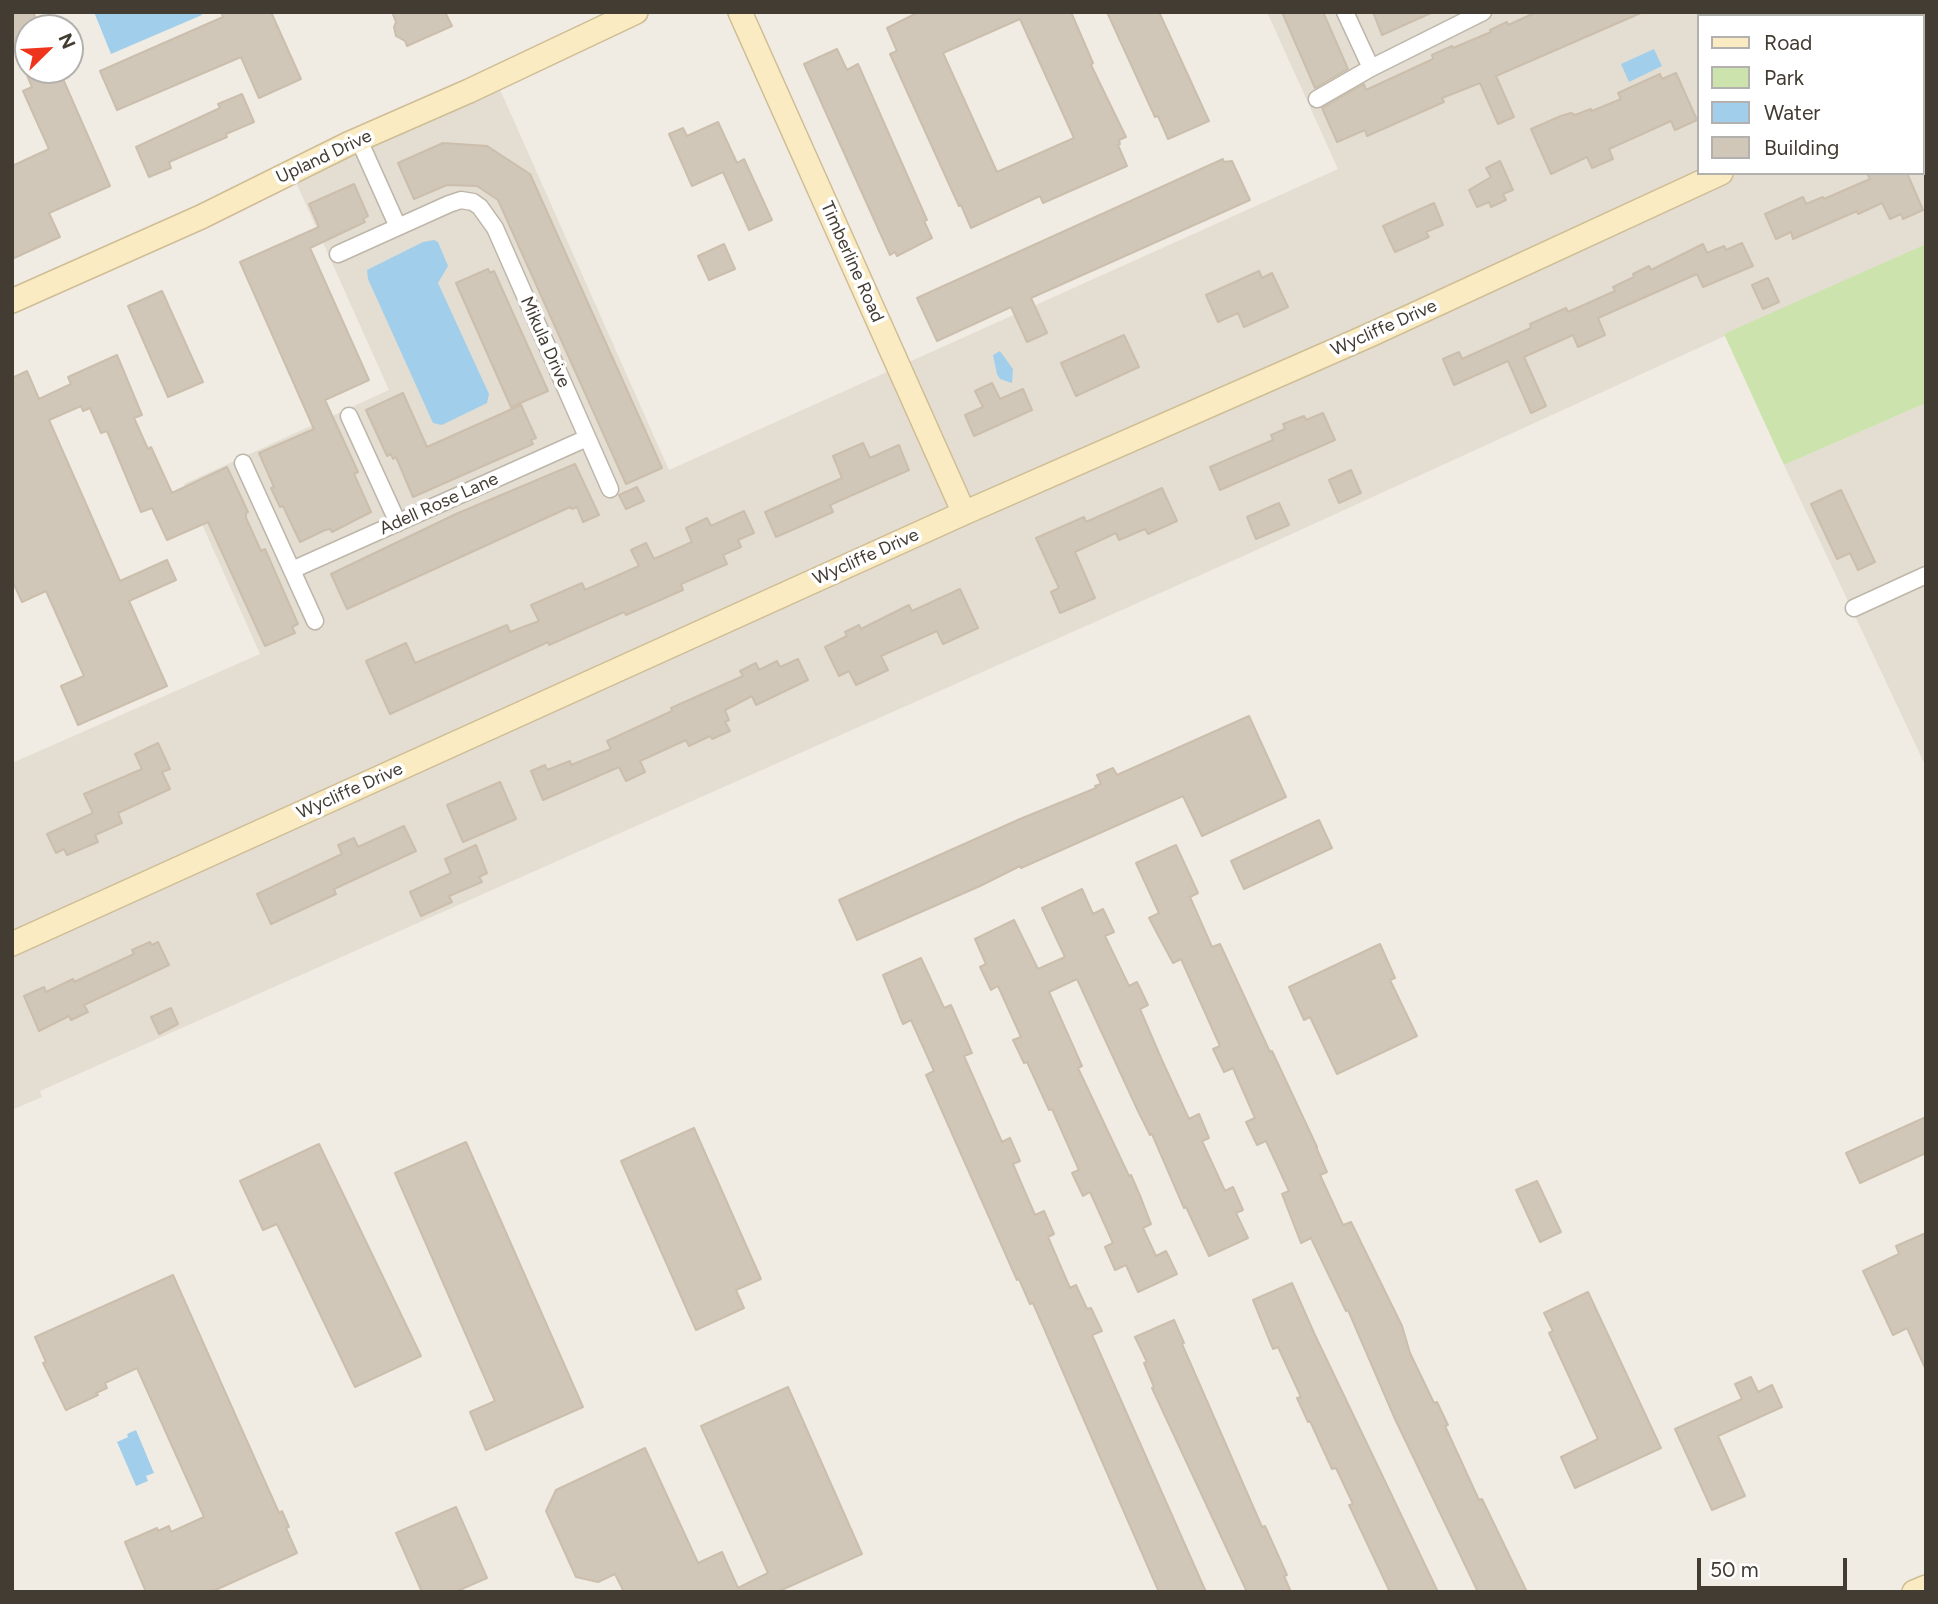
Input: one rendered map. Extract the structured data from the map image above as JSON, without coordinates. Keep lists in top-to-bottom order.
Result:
{
  "streets": {
    "street": [
      "Upland Drive",
      "Timberline Road",
      "Wycliffe Drive",
      "Mikula Drive",
      "Adell Rose Lane"
    ]
  },
  "crossings": [
    ["Timberline Road", "Wycliffe Drive"],
    ["Mikula Drive", "Adell Rose Lane"]
  ],
  "legend": [
    "Road",
    "Park",
    "Water",
    "Building"
  ],
  "scale_bar": "50 m",
  "north": "top right"
}
